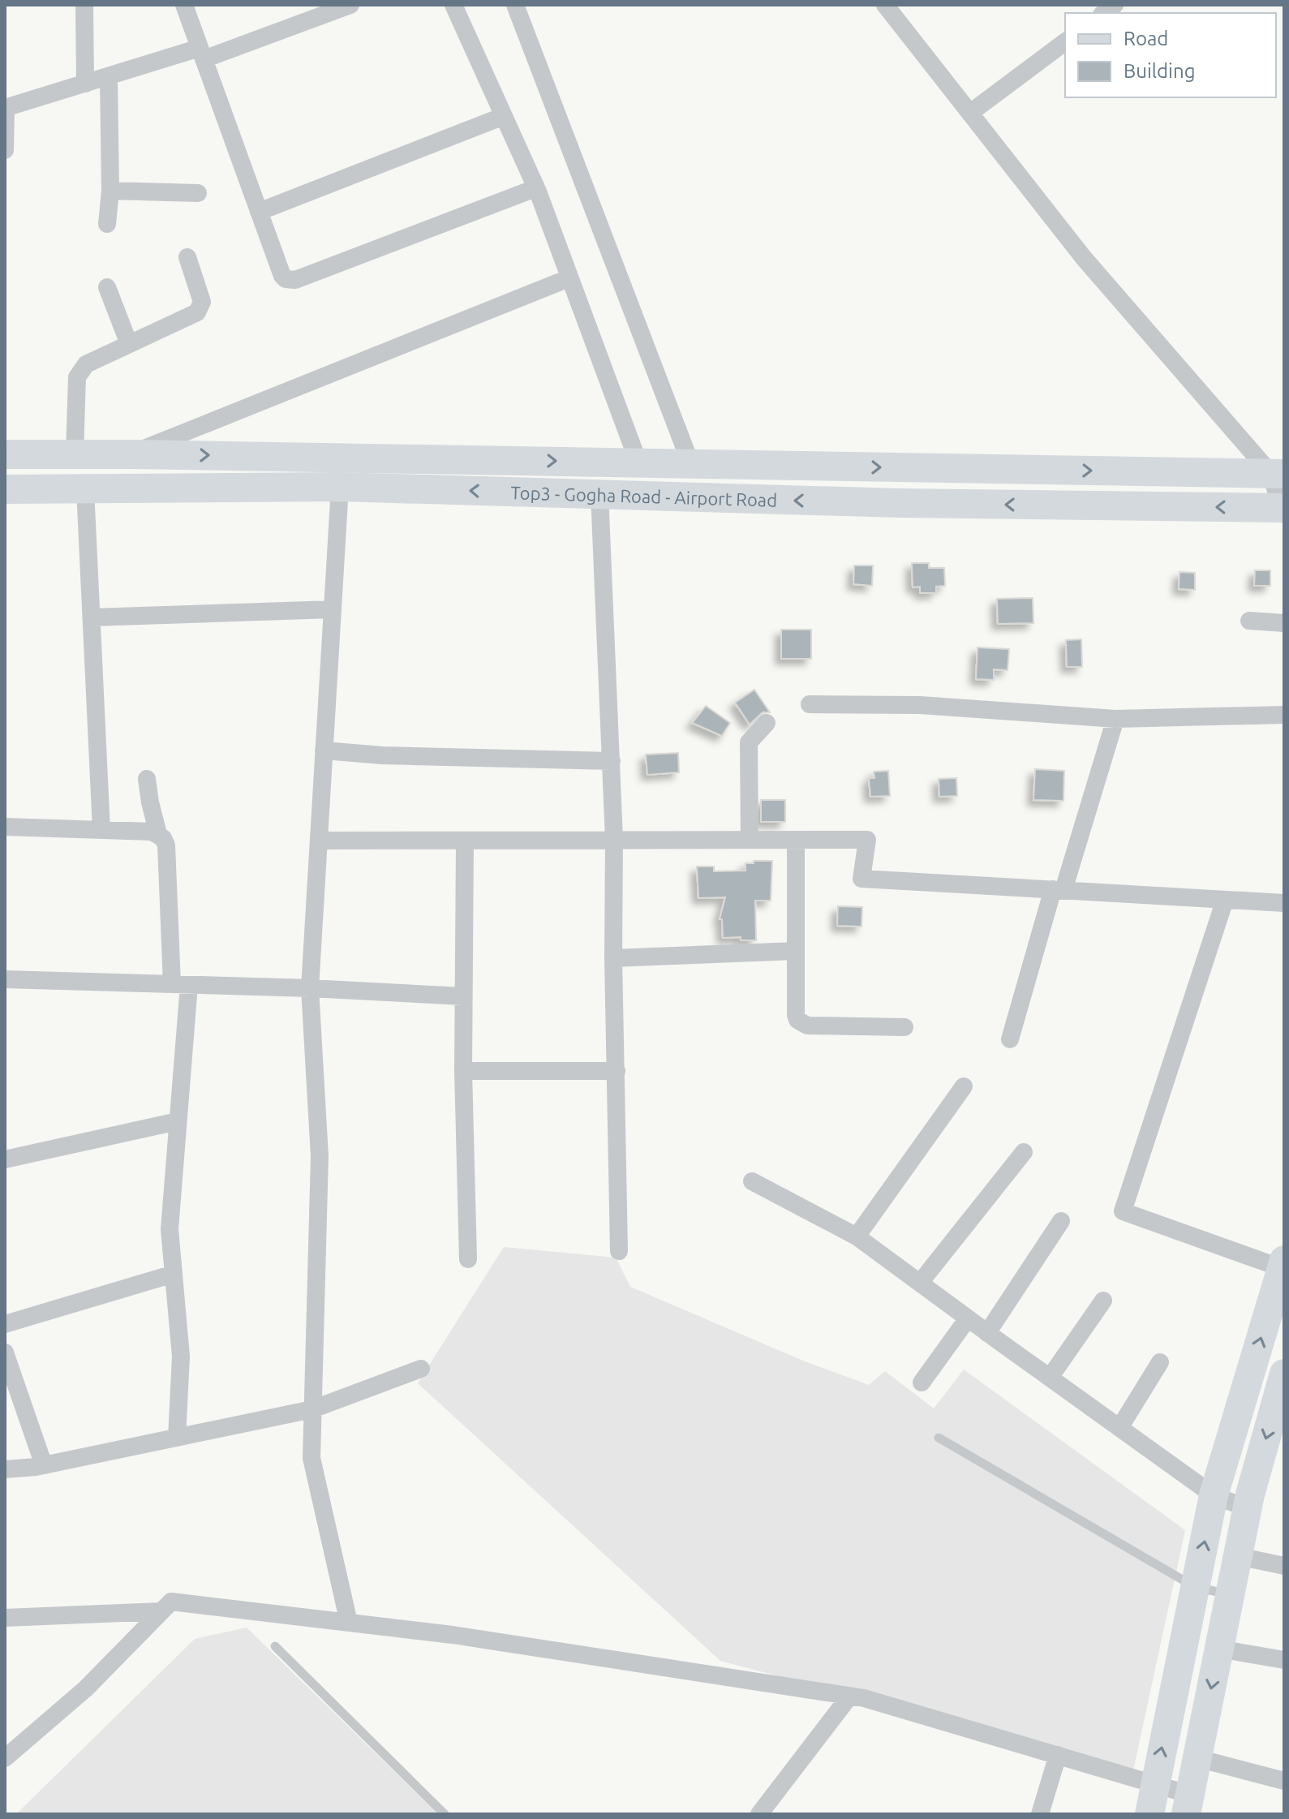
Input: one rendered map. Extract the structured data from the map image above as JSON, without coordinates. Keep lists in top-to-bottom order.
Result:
{
  "streets": {
    "main road": ["Top3 - Gogha Road - Airport Road"]
  },
  "legend": ["Road", "Building"]
}
